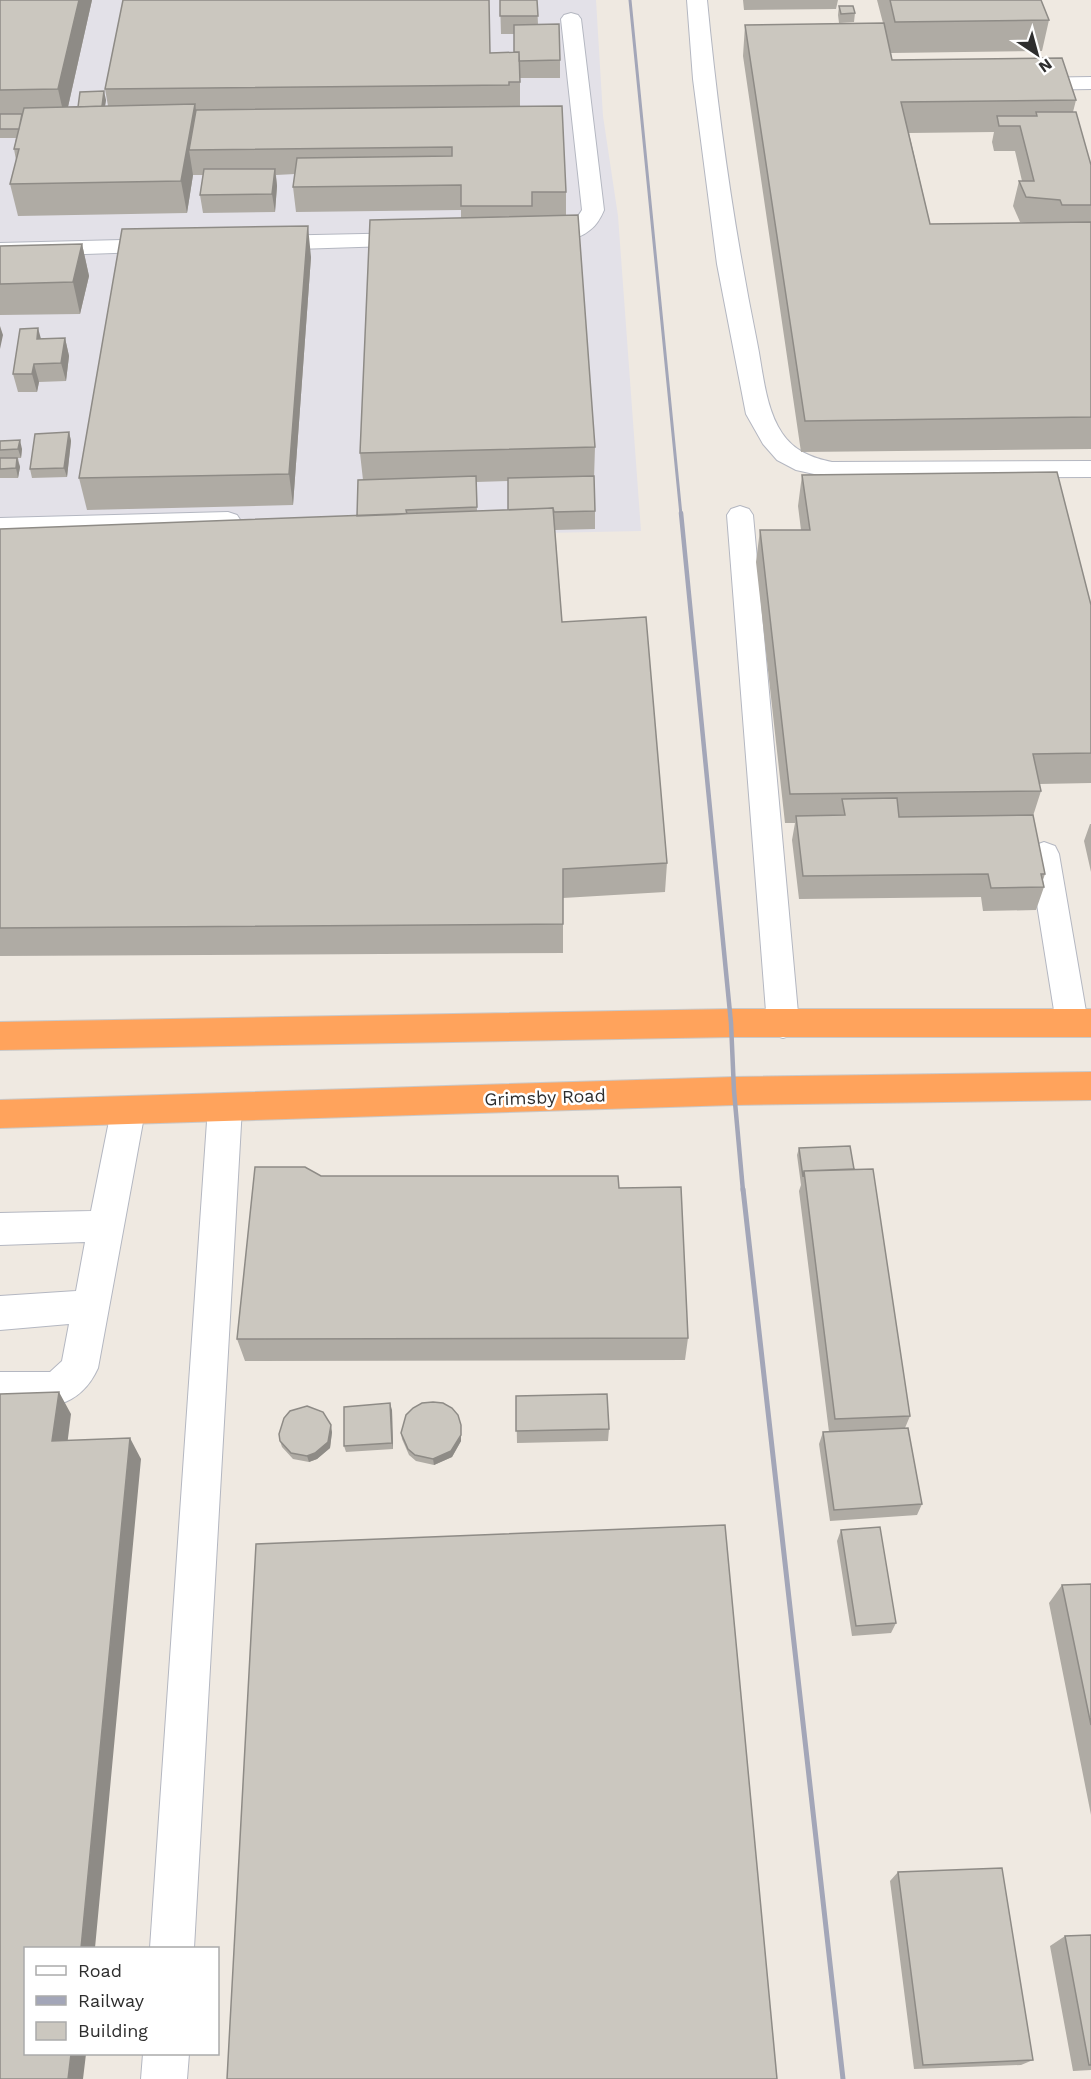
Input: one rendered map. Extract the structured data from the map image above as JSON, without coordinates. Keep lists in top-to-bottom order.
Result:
{
  "streets": {
    "highway": ["Grimsby Road"]
  },
  "legend": ["Road", "Railway", "Building"],
  "north": "bottom right"
}
